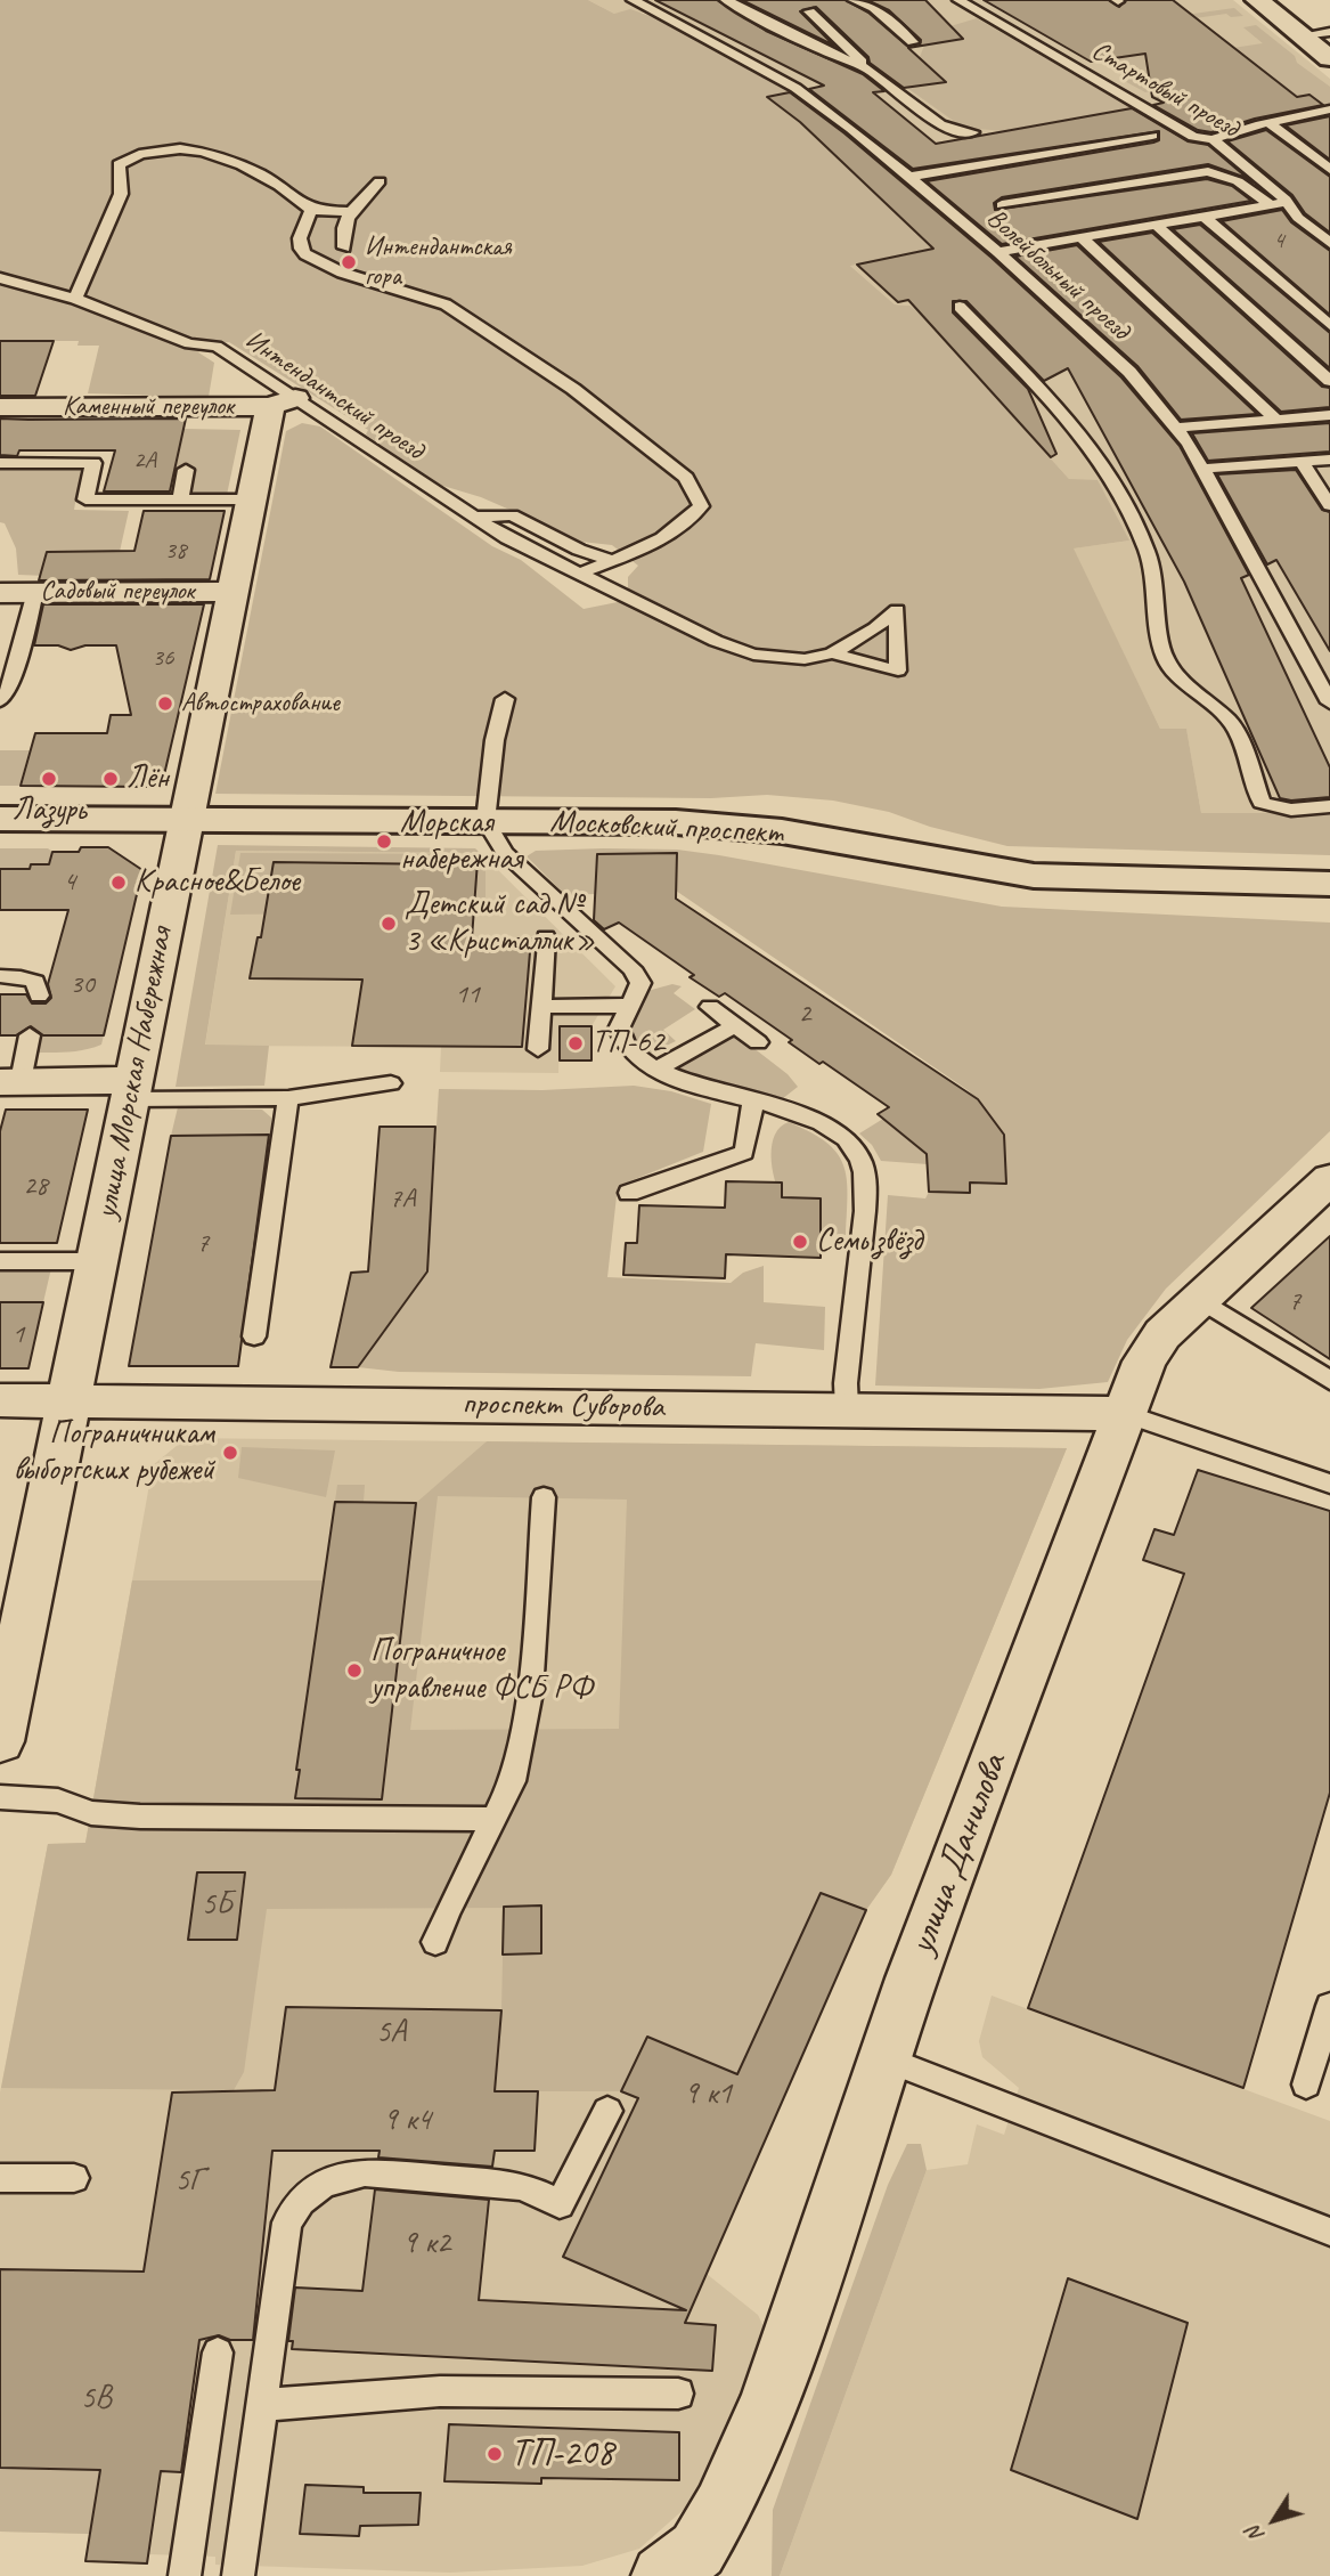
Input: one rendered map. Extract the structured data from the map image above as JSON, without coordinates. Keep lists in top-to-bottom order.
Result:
{
  "streets": {
    "street": [
      "Каменный переулок",
      "Садовый переулок",
      "Московский проспект",
      "улица Морская Набережная",
      "проспект Суворова",
      "улица Данилова"
    ],
    "lane": ["Стартовый проезд", "Волейбольный проезд", "Интендантский проезд"]
  },
  "crossings": [
    ["Интендантский проезд", "Каменный переулок"],
    ["Интендантский проезд", "улица Морская Набережная"],
    ["Каменный переулок", "улица Морская Набережная"],
    ["Садовый переулок", "улица Морская Набережная"],
    ["Московский проспект", "улица Морская Набережная"],
    ["улица Морская Набережная", "проспект Суворова"],
    ["проспект Суворова", "улица Данилова"]
  ],
  "places": [
    "Интендантская гора",
    "Автострахование",
    "Лазурь",
    "Лён",
    "Морская набережная",
    "Красное&Белое",
    "Детский сад № 3 «Кристаллик»",
    "ТП-62",
    "Семь звёзд",
    "Пограничникам выборгских рубежей",
    "Пограничное управление ФСБ РФ",
    "ТП-208"
  ],
  "house_numbers": [
    "4",
    "2А",
    "38",
    "36",
    "4",
    "30",
    "11",
    "2",
    "28",
    "7А",
    "7",
    "7",
    "1",
    "5Б",
    "5А",
    "9 к1",
    "9 к4",
    "5Г",
    "9 к2",
    "5В"
  ],
  "north": "bottom left"
}
